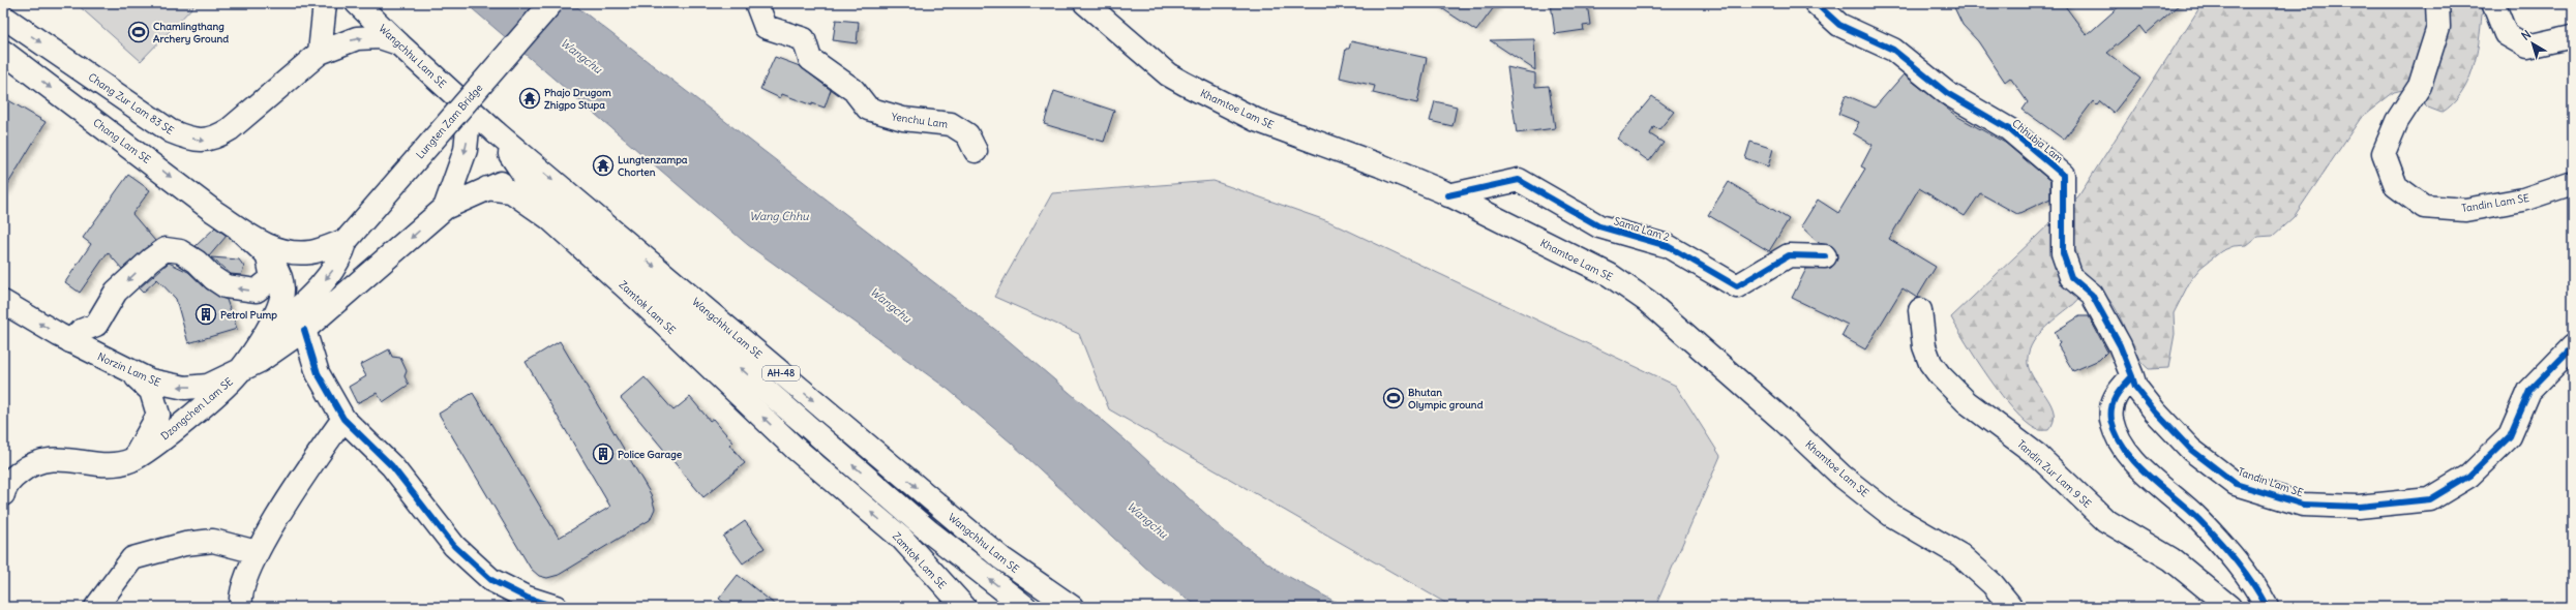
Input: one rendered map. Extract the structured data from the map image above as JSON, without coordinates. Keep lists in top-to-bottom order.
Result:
{
  "streets": {
    "main road": [
      "Wangchhu Lam SE",
      "Chang Zur Lam 83 SE",
      "Khamtoe Lam SE",
      "Yenchu Lam",
      "Lungten Zam Bridge",
      "Chang Lam SE",
      "Chhubja Lam",
      "Tandin Lam SE",
      "Sama Lam 2",
      "Zamtok Lam SE",
      "Norzin Lam SE",
      "AH-48",
      "Dzongchen Lam SE",
      "Tandin Zur Lam 9 SE"
    ]
  },
  "crossings": [
    ["Wangchhu Lam SE", "Chang Zur Lam 83 SE"],
    ["Wangchhu Lam SE", "Zamtok Lam SE"],
    ["Khamtoe Lam SE", "Sama Lam 2"],
    ["Lungten Zam Bridge", "Chang Lam SE"],
    ["Chhubja Lam", "Tandin Lam SE"],
    ["Norzin Lam SE", "Dzongchen Lam SE"]
  ],
  "one_way": [
    "Chang Zur Lam 83 SE",
    "Chang Lam SE",
    "Zamtok Lam SE",
    "Norzin Lam SE"
  ],
  "water": ["Wangchu", "Wang Chhu"],
  "places": {
    "sports": ["Chamlingthang Archery Ground", "Bhutan Olympic ground"],
    "temple": ["Phajo Drugom Zhigpo Stupa", "Lungtenzampa Chorten"],
    "building": ["Petrol Pump", "Police Garage"]
  },
  "north": "top left"
}
